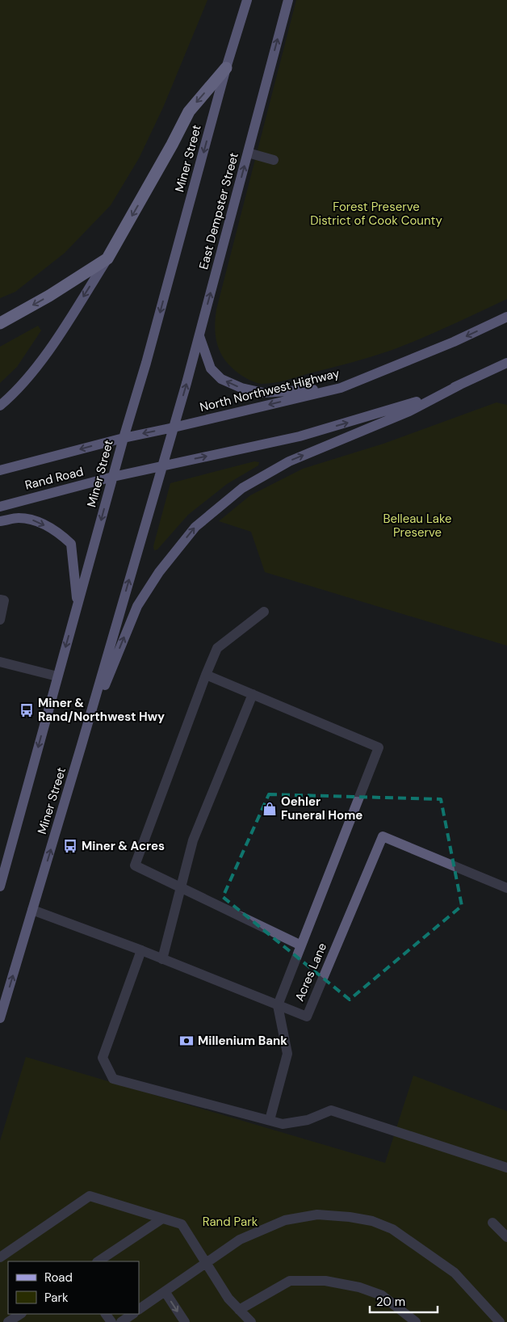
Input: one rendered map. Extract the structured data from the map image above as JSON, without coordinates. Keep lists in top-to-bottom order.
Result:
{
  "streets": {
    "main road": [
      "Miner Street",
      "East Dempster Street",
      "North Northwest Highway",
      "Rand Road"
    ],
    "street": ["Acres Lane"]
  },
  "crossings": [
    ["Miner Street", "East Dempster Street"],
    ["Miner Street", "North Northwest Highway"],
    ["Miner Street", "Rand Road"],
    ["Miner Street", "Acres Lane"],
    ["East Dempster Street", "North Northwest Highway"],
    ["North Northwest Highway", "Rand Road"]
  ],
  "one_way": ["East Dempster Street"],
  "parks": ["Forest Preserve District of Cook County", "Belleau Lake Preserve", "Rand Park"],
  "places": {
    "bus stop": ["Miner & Rand/Northwest Hwy", "Miner & Acres"],
    "shop": ["Oehler Funeral Home"],
    "bank": ["Millenium Bank"]
  },
  "legend": ["Road", "Park"],
  "scale_bar": "20 m"
}
